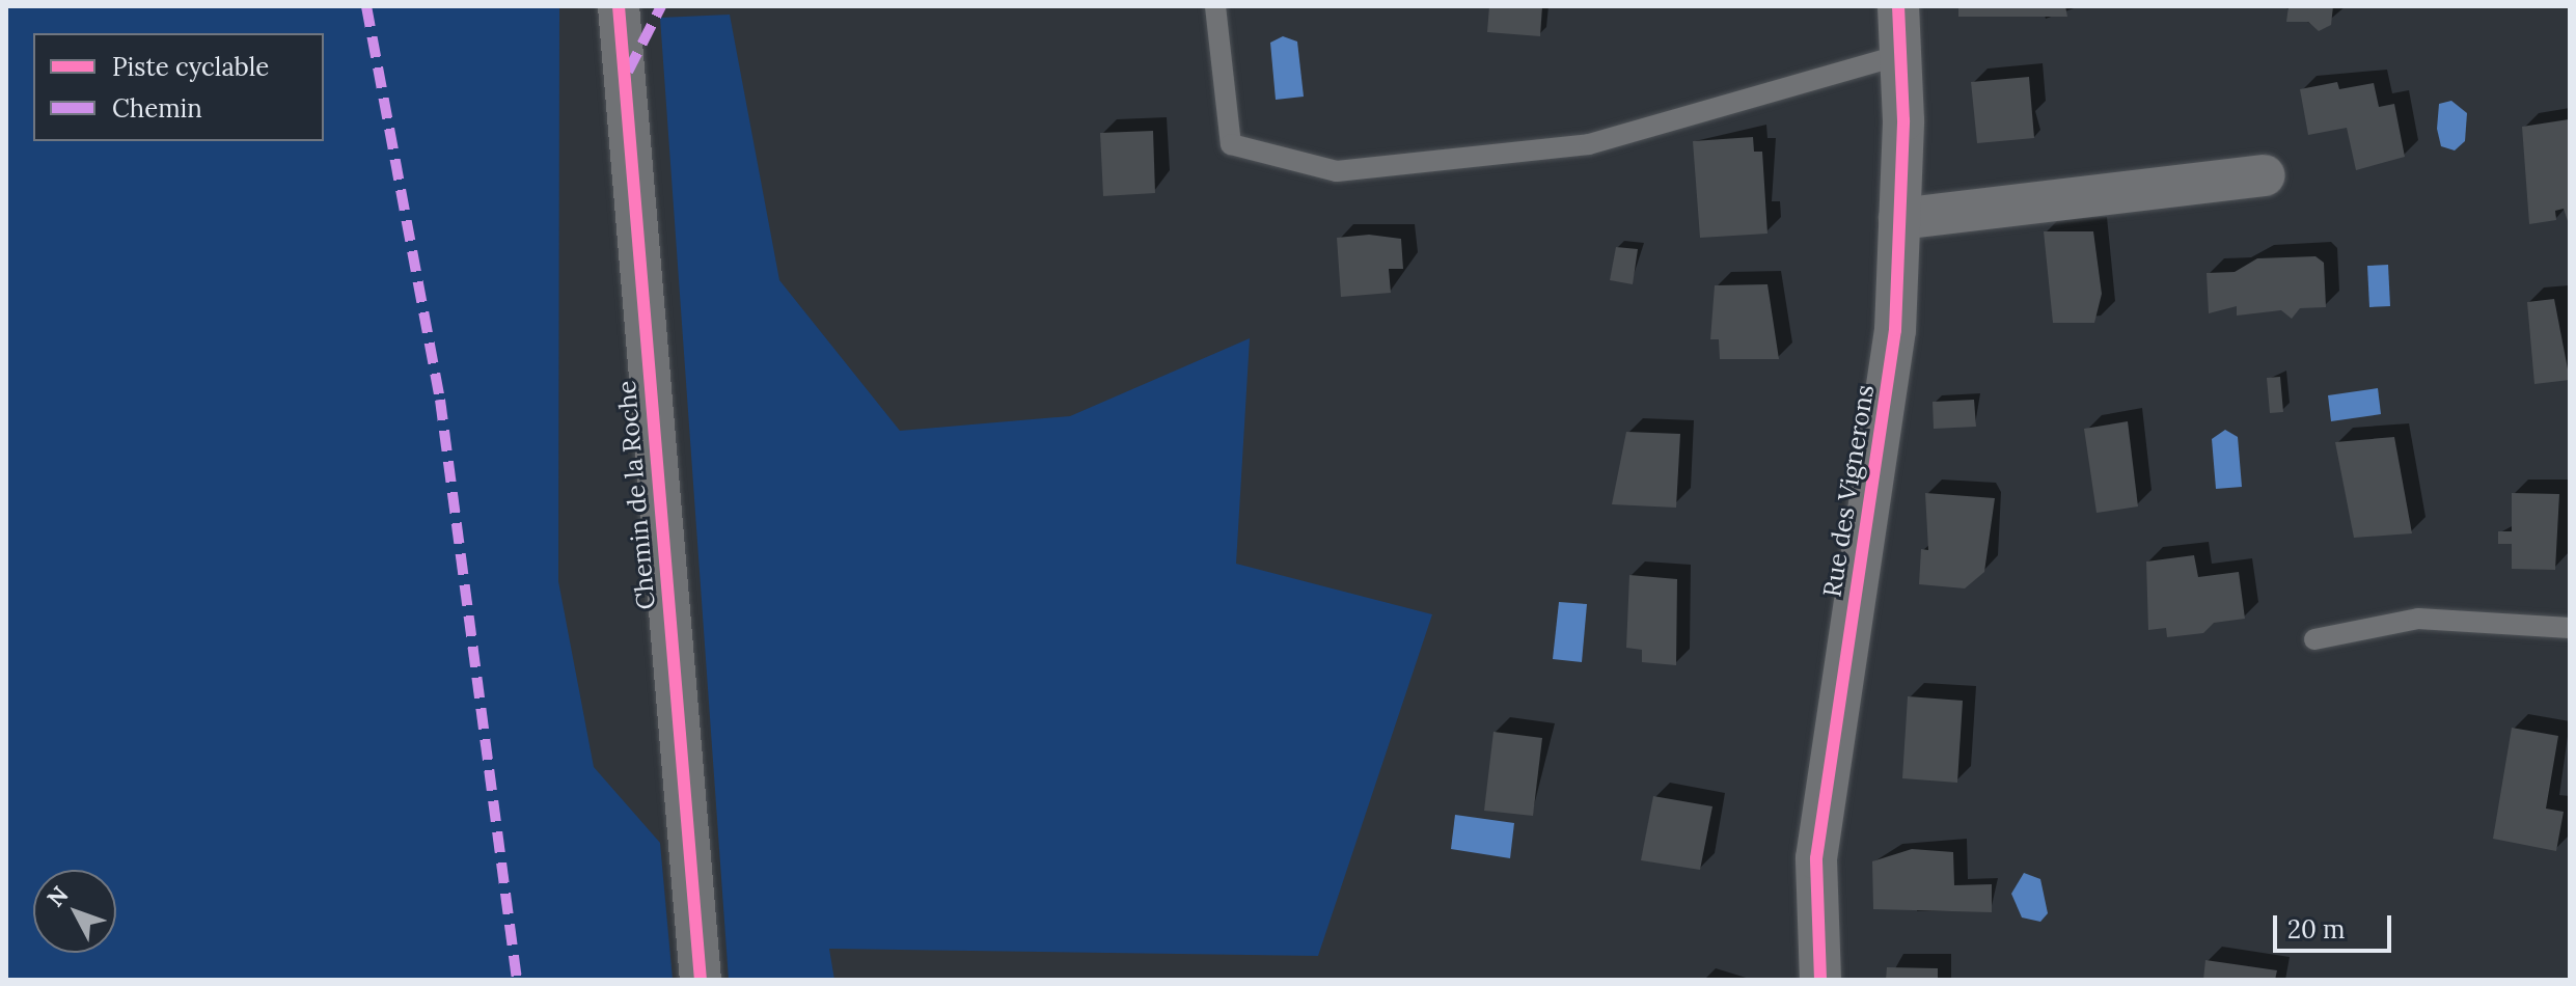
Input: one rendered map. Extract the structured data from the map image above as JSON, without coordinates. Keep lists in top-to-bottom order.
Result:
{
  "streets": {
    "street": ["Rue des Vignerons", "Chemin de la Roche"]
  },
  "legend": ["Piste cyclable", "Chemin"],
  "scale_bar": "20 m",
  "north": "top left"
}
